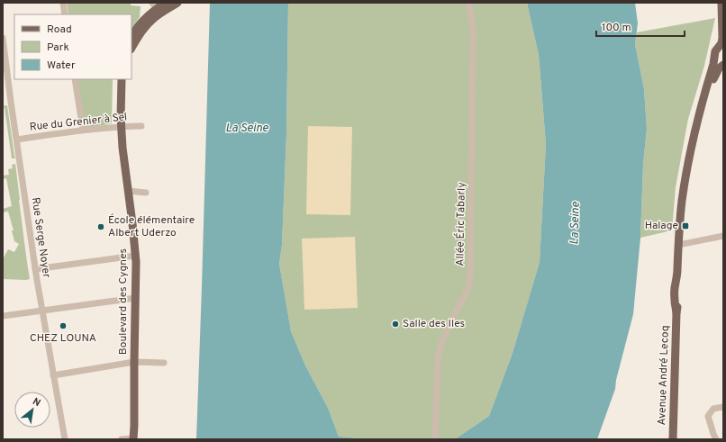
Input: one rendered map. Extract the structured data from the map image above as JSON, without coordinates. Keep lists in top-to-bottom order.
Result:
{
  "streets": {
    "main road": ["Boulevard des Cygnes", "Avenue André Lecoq"],
    "street": ["Rue du Grenier à Sel", "Allée Éric Tabarly", "Rue Serge Noyer"]
  },
  "crossings": [
    ["Rue du Grenier à Sel", "Rue Serge Noyer"],
    ["Rue du Grenier à Sel", "Boulevard des Cygnes"]
  ],
  "water": ["La Seine"],
  "places": {
    "transit": ["Halage"],
    "other": ["École élémentaire Albert Uderzo", "Salle des Iles", "CHEZ LOUNA"]
  },
  "legend": ["Road", "Park", "Water"],
  "scale_bar": "100 m",
  "north": "top right"
}
